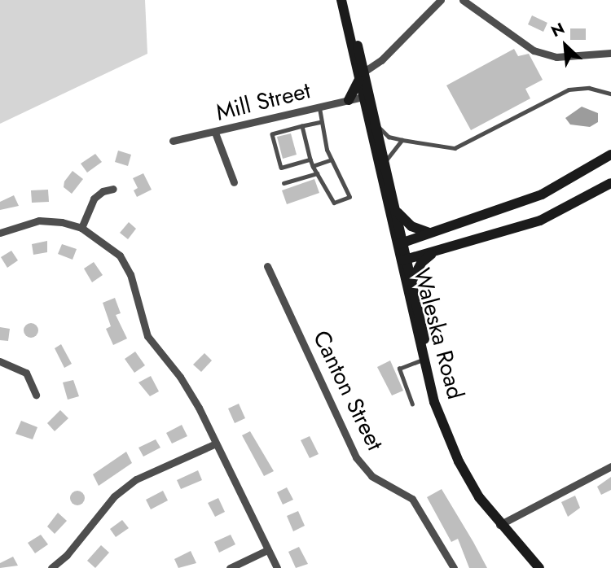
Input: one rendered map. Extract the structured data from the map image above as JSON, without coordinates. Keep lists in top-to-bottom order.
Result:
{
  "streets": {
    "main road": ["Waleska Road"],
    "street": ["Mill Street", "Canton Street"]
  },
  "north": "top left"
}
